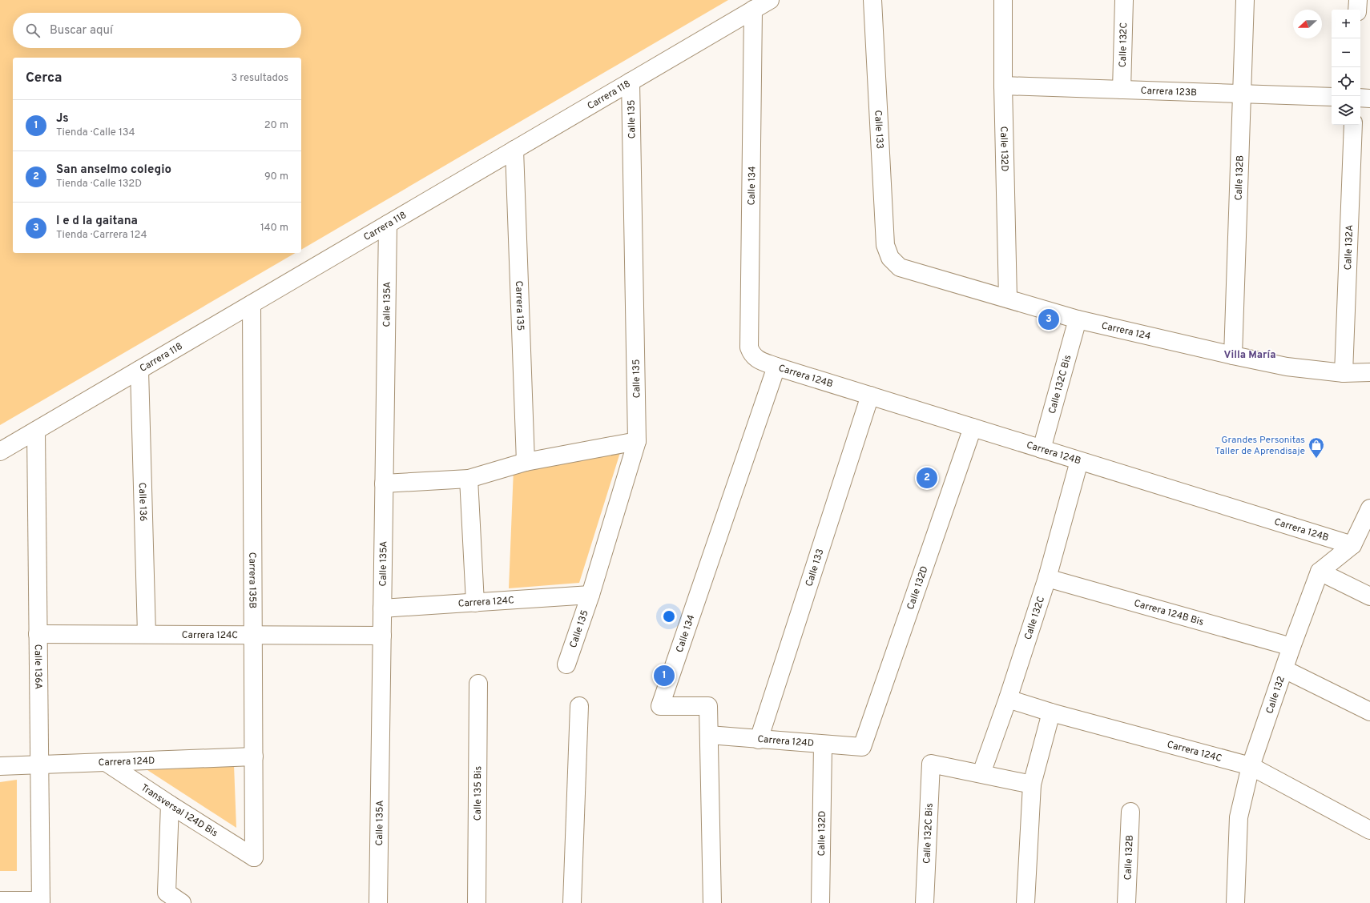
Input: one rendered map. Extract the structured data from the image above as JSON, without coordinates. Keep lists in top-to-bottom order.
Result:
{
  "streets": {
    "street": [
      "Calle 132C",
      "Carrera 123B",
      "Carrera 118",
      "Calle 135",
      "Calle 133",
      "Calle 132D",
      "Calle 132B",
      "Calle 134",
      "Calle 132A",
      "Calle 135A",
      "Carrera 135",
      "Carrera 124",
      "Carrera 124B",
      "Calle 132C Bis",
      "Calle 136",
      "Carrera 135B",
      "Carrera 124C",
      "Carrera 124B Bis",
      "Calle 136A",
      "Calle 132",
      "Carrera 124D",
      "Calle 135 Bis",
      "Transversal 124D Bis"
    ]
  },
  "crossings": [
    ["Calle 132C", "Carrera 123B"],
    ["Calle 132C", "Carrera 124B"],
    ["Calle 132C", "Calle 132C Bis"],
    ["Calle 132C", "Carrera 124C"],
    ["Calle 132C", "Carrera 124B Bis"],
    ["Carrera 123B", "Calle 132D"],
    ["Carrera 123B", "Calle 132B"],
    ["Carrera 118", "Calle 135"],
    ["Carrera 118", "Calle 134"],
    ["Carrera 118", "Calle 135A"],
    ["Carrera 118", "Carrera 135"],
    ["Carrera 118", "Calle 136"],
    ["Carrera 118", "Carrera 135B"],
    ["Carrera 118", "Calle 136A"],
    ["Calle 135", "Carrera 124C"],
    ["Calle 133", "Carrera 124"],
    ["Calle 133", "Carrera 124B"],
    ["Calle 133", "Carrera 124D"],
    ["Calle 132D", "Carrera 124"],
    ["Calle 132D", "Carrera 124B"],
    ["Calle 132D", "Carrera 124D"],
    ["Calle 132B", "Carrera 124"],
    ["Calle 134", "Carrera 124B"],
    ["Calle 134", "Carrera 124D"],
    ["Calle 132A", "Carrera 124"],
    ["Calle 135A", "Carrera 124C"],
    ["Carrera 124", "Calle 132C Bis"],
    ["Carrera 124B", "Calle 132C Bis"],
    ["Calle 136", "Carrera 124C"],
    ["Carrera 135B", "Carrera 124C"],
    ["Carrera 135B", "Carrera 124D"],
    ["Carrera 135B", "Transversal 124D Bis"],
    ["Carrera 124C", "Calle 136A"],
    ["Carrera 124C", "Calle 132"],
    ["Carrera 124B Bis", "Calle 132"],
    ["Calle 136A", "Carrera 124D"],
    ["Carrera 124D", "Transversal 124D Bis"]
  ],
  "districts": ["Villa María"],
  "places": {
    "shop": ["Grandes Personitas Taller de Aprendisaje"]
  },
  "north": "left",
  "page": {
    "map_buttons": ["+", "−"],
    "search": "Buscar aquí",
    "heading": ["Cerca", "3 resultados"],
    "list": [
      {
        "mark": "1",
        "name": "Js",
        "note": "Tienda · Calle 134",
        "value": "20 m"
      },
      {
        "mark": "2",
        "name": "San anselmo colegio",
        "note": "Tienda · Calle 132D",
        "value": "90 m"
      },
      {
        "mark": "3",
        "name": "I e d la gaitana",
        "note": "Tienda · Carrera 124",
        "value": "140 m"
      }
    ],
    "pins": ["3", "2", "1"]
  }
}
